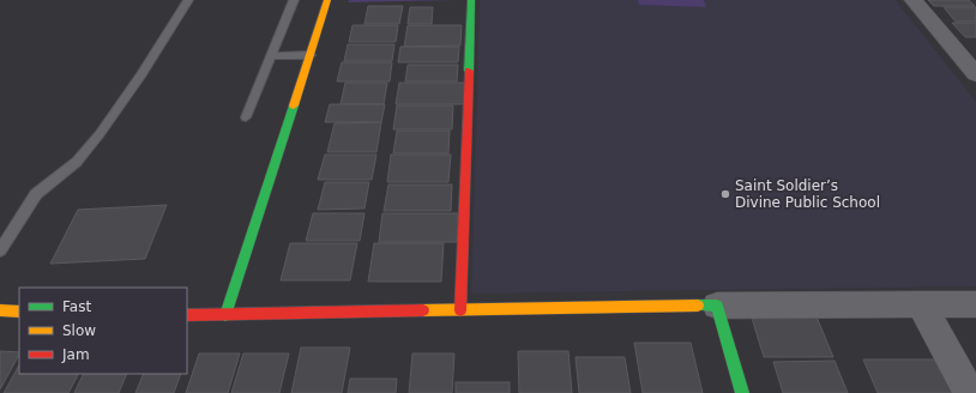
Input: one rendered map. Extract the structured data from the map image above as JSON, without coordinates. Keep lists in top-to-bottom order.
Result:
{
  "places": ["Saint Soldier’s Divine Public School"],
  "legend": ["Fast", "Slow", "Jam"]
}
